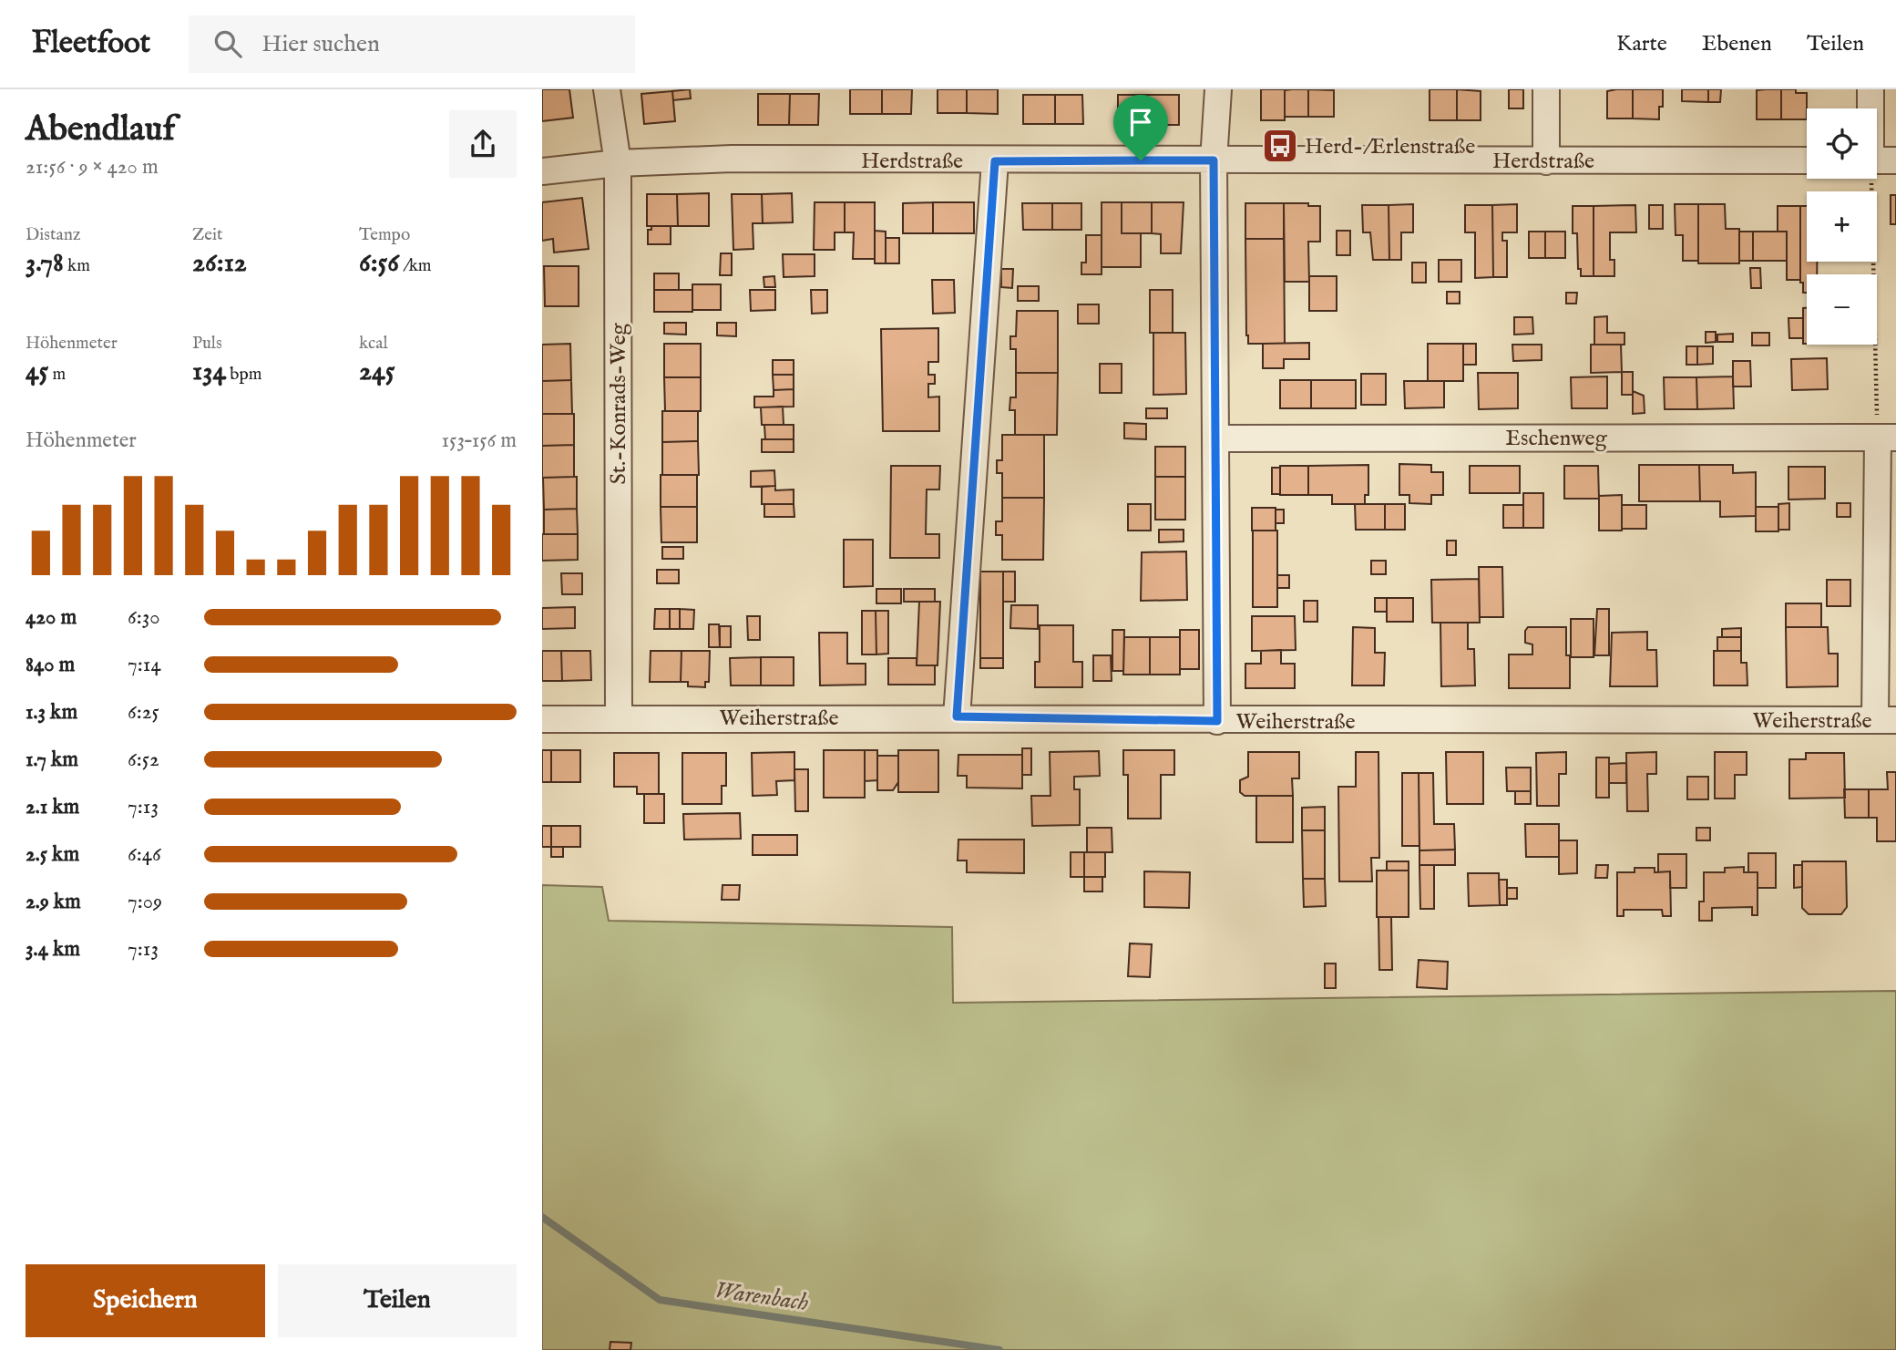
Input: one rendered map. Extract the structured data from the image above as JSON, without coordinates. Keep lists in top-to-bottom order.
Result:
{
  "streets": {
    "street": [
      "Herdstraße",
      "St.-Konrads-Weg",
      "Eschenweg",
      "Weiherstraße"
    ]
  },
  "crossings": [
    ["Herdstraße", "St.-Konrads-Weg"],
    ["St.-Konrads-Weg", "Weiherstraße"]
  ],
  "water": ["Warenbach"],
  "places": {
    "bus stop": ["Herd-/Erlenstraße"]
  },
  "page": {
    "header": "Fleetfoot",
    "search": "Hier suchen",
    "nav": ["Karte", "Ebenen", "Teilen"],
    "heading": ["Abendlauf", "21:56 · 9 × 420 m"],
    "map_buttons": ["+", "−"],
    "stats": [
      ["Distanz", "3.78 km"],
      ["Zeit", "26:12"],
      ["Tempo", "6:56 /km"],
      ["Höhenmeter", "45 m"],
      ["Puls", "134 bpm"],
      ["kcal", "245"]
    ],
    "chart": ["Höhenmeter", "153–156 m"],
    "list": [
      {
        "name": "420 m",
        "note": "6:30"
      },
      {
        "name": "840 m",
        "note": "7:14"
      },
      {
        "name": "1.3 km",
        "note": "6:25"
      },
      {
        "name": "1.7 km",
        "note": "6:52"
      },
      {
        "name": "2.1 km",
        "note": "7:13"
      },
      {
        "name": "2.5 km",
        "note": "6:46"
      },
      {
        "name": "2.9 km",
        "note": "7:09"
      },
      {
        "name": "3.4 km",
        "note": "7:13"
      }
    ],
    "buttons": ["Speichern", "Teilen"]
  }
}
